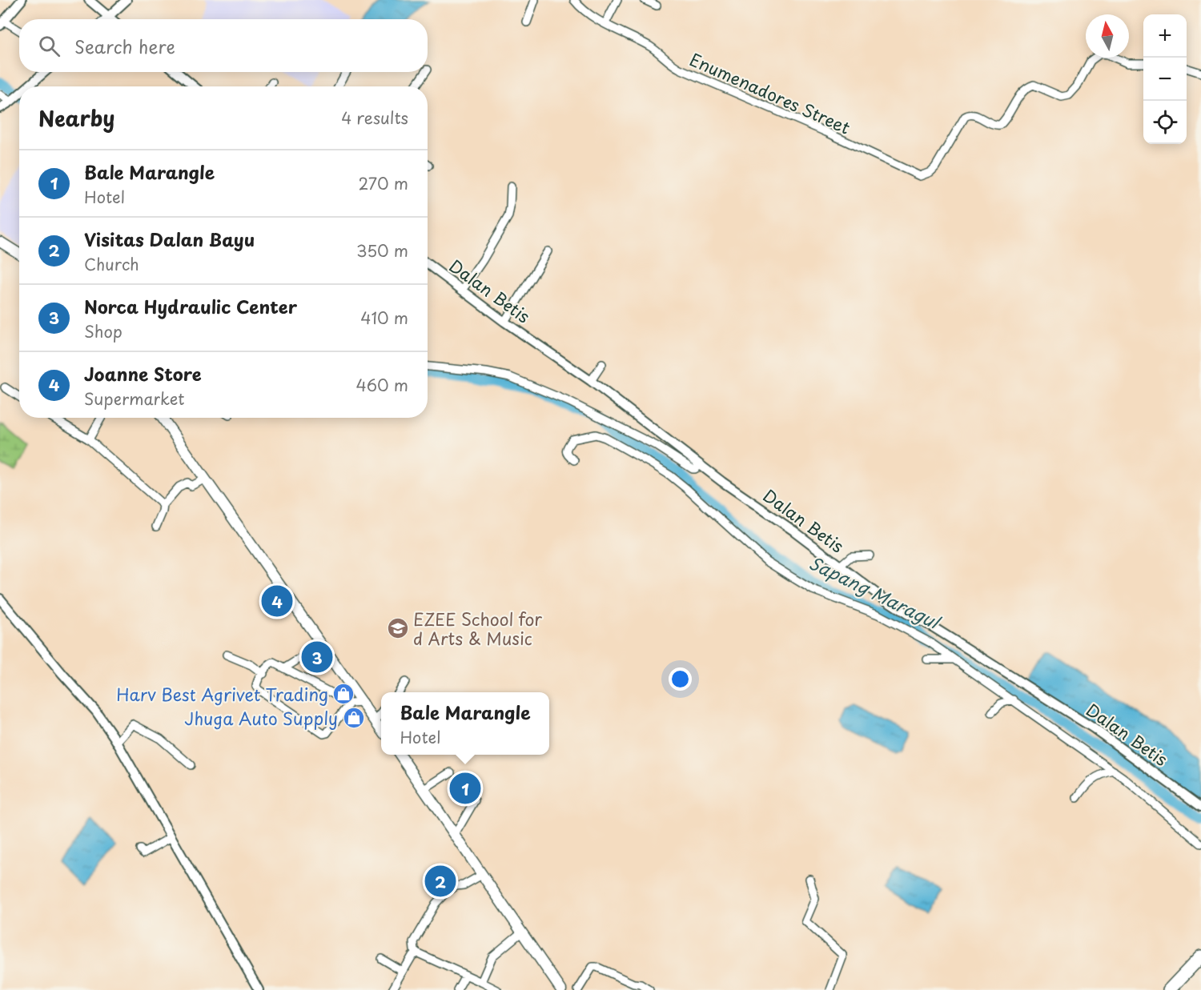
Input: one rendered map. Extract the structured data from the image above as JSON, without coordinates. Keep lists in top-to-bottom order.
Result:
{
  "streets": {
    "street": ["Enumenadores Street", "Dalan Betis"]
  },
  "water": ["Sapang Maragul"],
  "places": {
    "school or university": ["EZEE School for d Arts & Music"],
    "shop": ["Harv Best Agrivet Trading", "Jhuga Auto Supply"]
  },
  "north": "top",
  "page": {
    "map_buttons": ["+", "−"],
    "search": "Search here",
    "heading": ["Nearby", "4 results"],
    "list": [
      {
        "mark": "1",
        "name": "Bale Marangle",
        "note": "Hotel",
        "value": "270 m"
      },
      {
        "mark": "2",
        "name": "Visitas Dalan Bayu",
        "note": "Church",
        "value": "350 m"
      },
      {
        "mark": "3",
        "name": "Norca Hydraulic Center",
        "note": "Shop",
        "value": "410 m"
      },
      {
        "mark": "4",
        "name": "Joanne Store",
        "note": "Supermarket",
        "value": "460 m"
      }
    ],
    "pins": [
      "4",
      "3",
      "1",
      "2"
    ],
    "popup": ["Bale Marangle", "Hotel"]
  }
}
